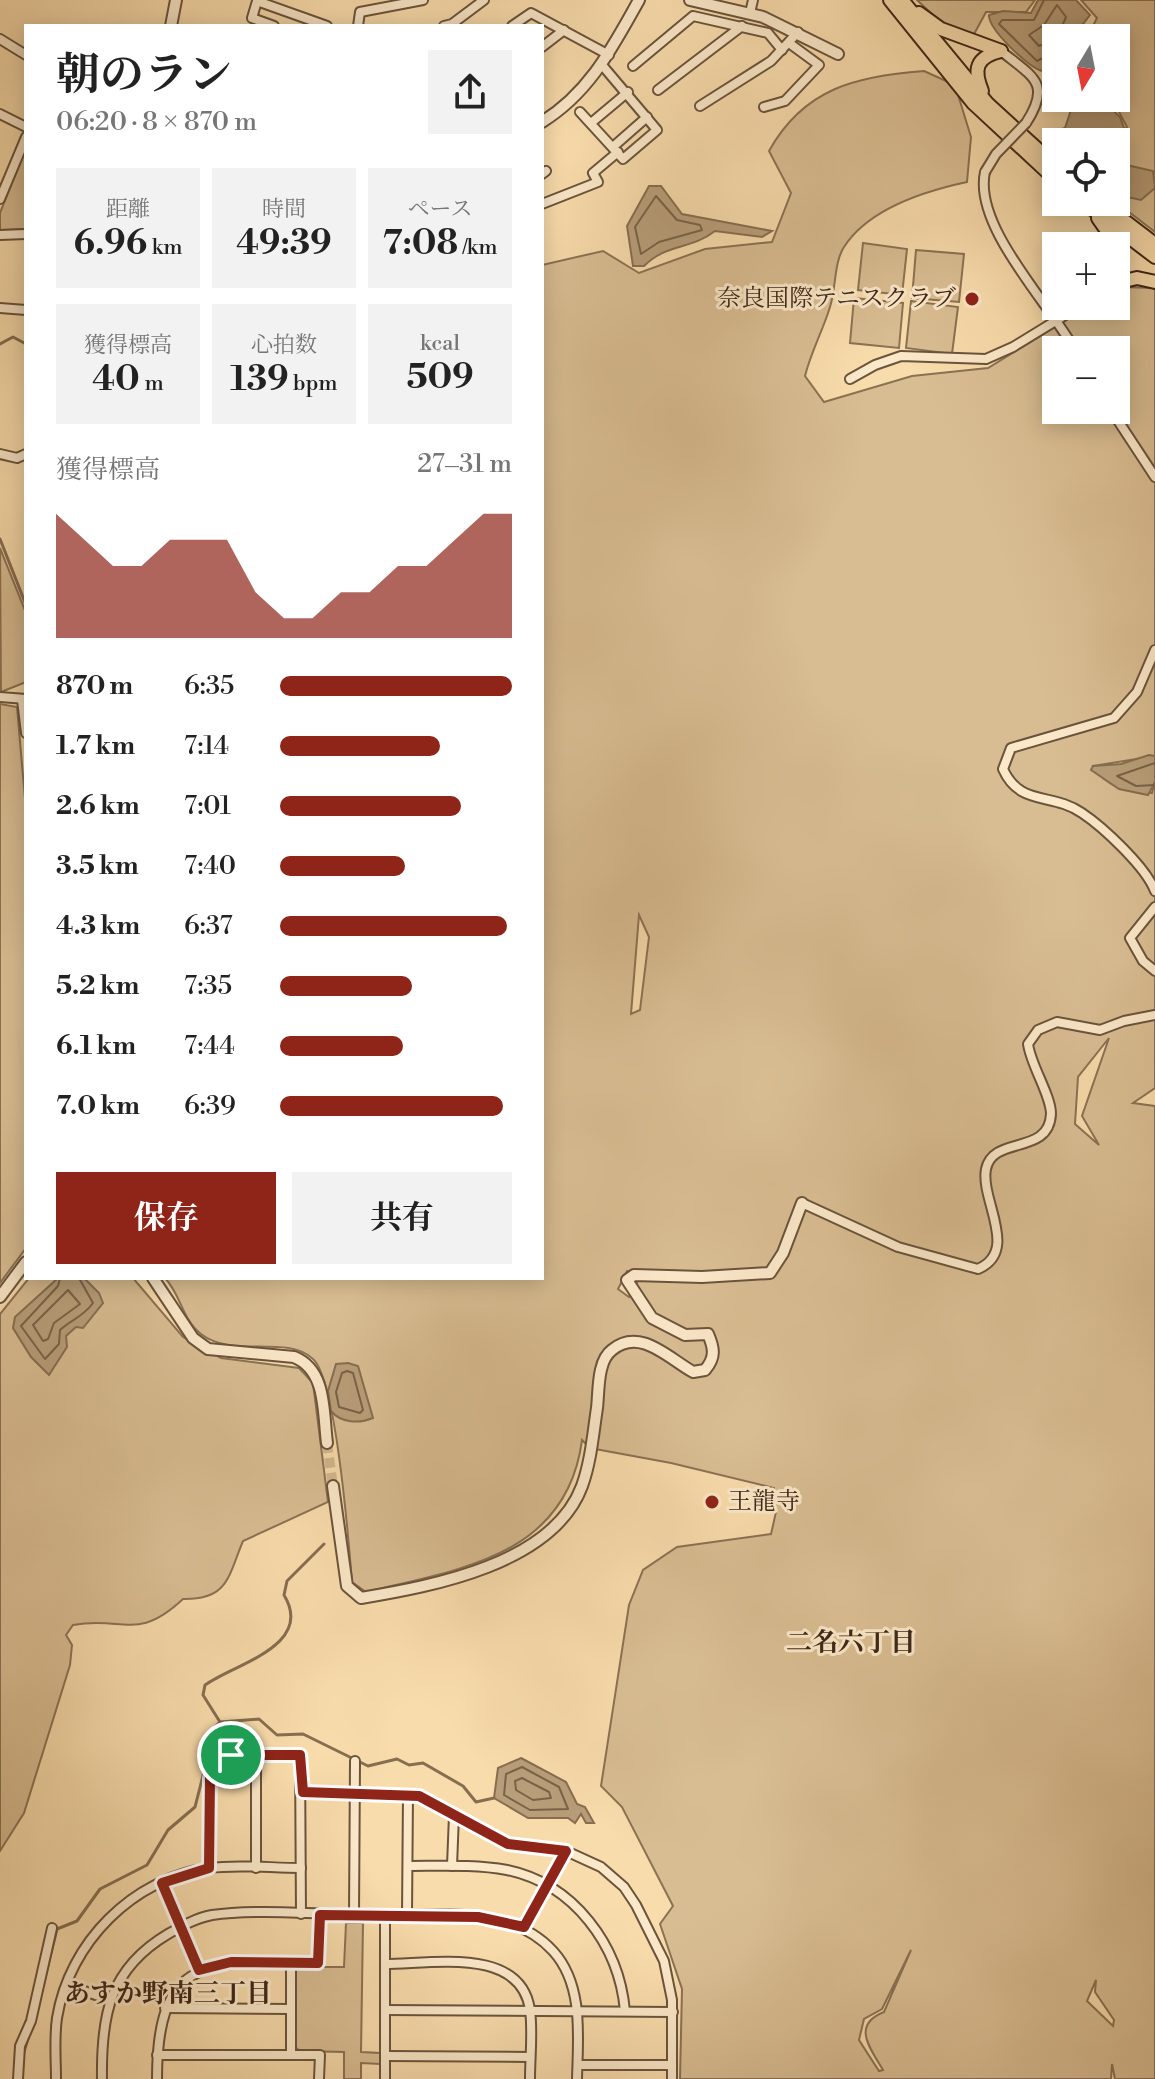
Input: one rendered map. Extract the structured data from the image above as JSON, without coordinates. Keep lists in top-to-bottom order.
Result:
{
  "districts": ["二名六丁目", "あすか野南三丁目"],
  "places": ["奈良国際テニスクラブ", "王龍寺"],
  "north": "bottom",
  "page": {
    "map_buttons": ["+", "−"],
    "heading": ["朝のラン", "06:20 · 8 × 870 m"],
    "stats": [
      ["距離", "6.96 km"],
      ["時間", "49:39"],
      ["ペース", "7:08 /km"],
      ["獲得標高", "40 m"],
      ["心拍数", "139 bpm"],
      ["kcal", "509"]
    ],
    "chart": ["獲得標高", "27–31 m"],
    "list": [
      {
        "name": "870 m",
        "note": "6:35"
      },
      {
        "name": "1.7 km",
        "note": "7:14"
      },
      {
        "name": "2.6 km",
        "note": "7:01"
      },
      {
        "name": "3.5 km",
        "note": "7:40"
      },
      {
        "name": "4.3 km",
        "note": "6:37"
      },
      {
        "name": "5.2 km",
        "note": "7:35"
      },
      {
        "name": "6.1 km",
        "note": "7:44"
      },
      {
        "name": "7.0 km",
        "note": "6:39"
      }
    ],
    "buttons": ["保存", "共有"]
  }
}
